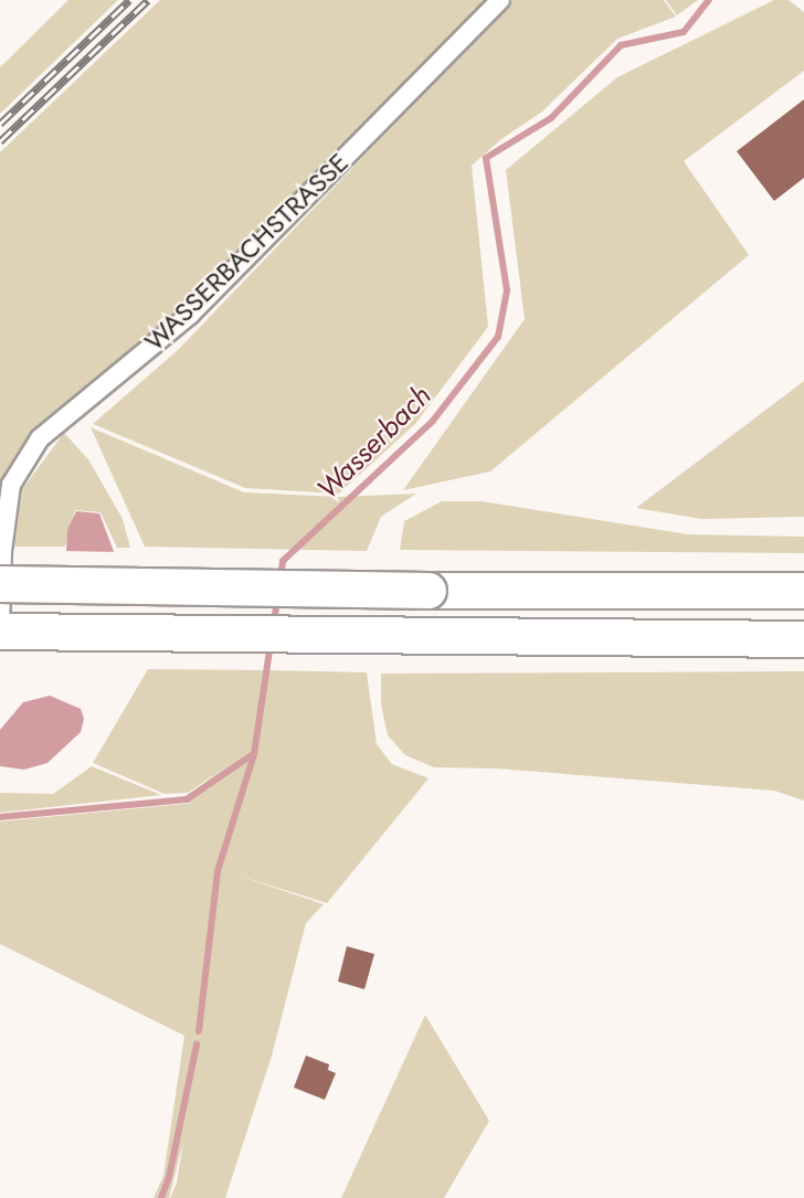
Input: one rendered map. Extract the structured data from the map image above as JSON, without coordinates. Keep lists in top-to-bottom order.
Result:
{
  "streets": {
    "street": ["WASSERBACHSTRASSE"]
  },
  "water": ["Wasserbach"]
}
